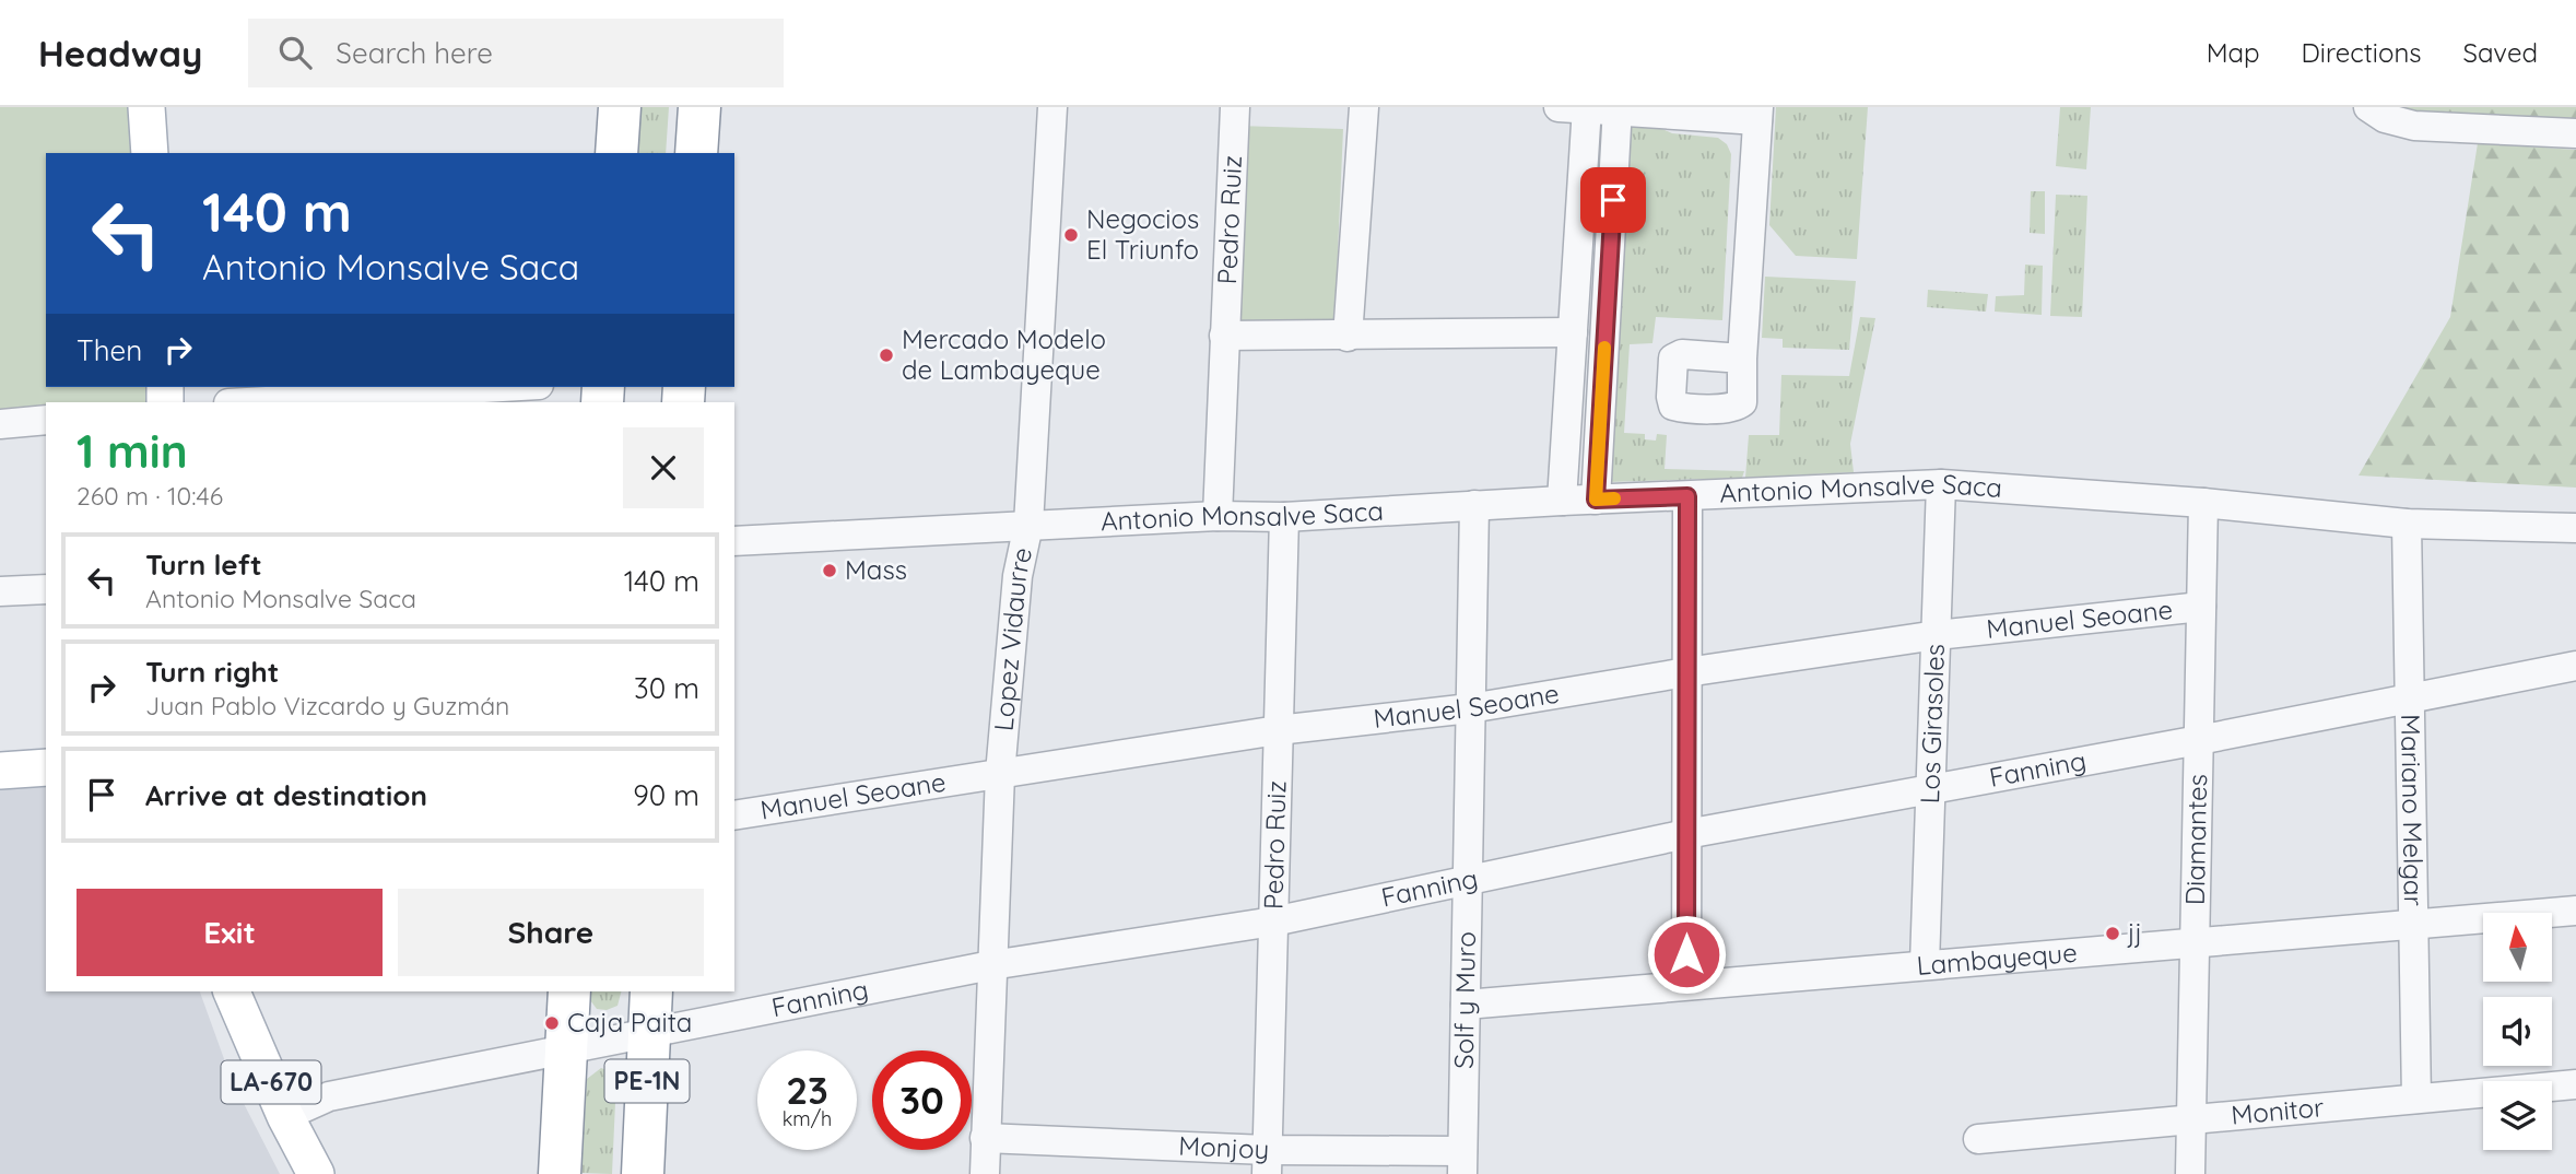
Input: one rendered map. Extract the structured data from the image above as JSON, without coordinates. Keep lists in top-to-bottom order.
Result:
{
  "streets": {
    "highway": ["PE-1N"],
    "main road": ["LA-670"],
    "street": [
      "Pedro Ruiz",
      "Antonio Monsalve Saca",
      "Manuel Seoane",
      "Lopez Vidaurre",
      "Los Girasoles",
      "Fanning",
      "Mariano Melgar",
      "Diamantes",
      "Lambayeque",
      "Solf y Muro",
      "Monitor",
      "Monjoy"
    ]
  },
  "crossings": [
    ["Pedro Ruiz", "Antonio Monsalve Saca"],
    ["Pedro Ruiz", "Manuel Seoane"],
    ["Pedro Ruiz", "Fanning"],
    ["Pedro Ruiz", "Monjoy"],
    ["Antonio Monsalve Saca", "Lopez Vidaurre"],
    ["Antonio Monsalve Saca", "Los Girasoles"],
    ["Antonio Monsalve Saca", "Mariano Melgar"],
    ["Antonio Monsalve Saca", "Diamantes"],
    ["Antonio Monsalve Saca", "Solf y Muro"],
    ["Manuel Seoane", "Lopez Vidaurre"],
    ["Manuel Seoane", "Los Girasoles"],
    ["Manuel Seoane", "Diamantes"],
    ["Manuel Seoane", "Solf y Muro"],
    ["Lopez Vidaurre", "Fanning"],
    ["Lopez Vidaurre", "Monjoy"],
    ["Los Girasoles", "Fanning"],
    ["Los Girasoles", "Lambayeque"],
    ["Fanning", "Mariano Melgar"],
    ["Fanning", "Diamantes"],
    ["Fanning", "Solf y Muro"],
    ["Fanning", "PE-1N"],
    ["Fanning", "LA-670"],
    ["Mariano Melgar", "Lambayeque"],
    ["Mariano Melgar", "Monitor"],
    ["Diamantes", "Lambayeque"],
    ["Diamantes", "Monitor"],
    ["Lambayeque", "Solf y Muro"],
    ["Solf y Muro", "Monjoy"]
  ],
  "places": [
    "Negocios El Triunfo",
    "Mercado Modelo de Lambayeque",
    "Mass",
    "jj",
    "Caja Paita"
  ],
  "north": "top",
  "page": {
    "header": "Headway",
    "search": "Search here",
    "nav": ["Map", "Directions", "Saved"],
    "turn": ["140 m", "Antonio Monsalve Saca"],
    "then": "Then",
    "heading": ["1 min", "260 m · 10:46"],
    "list": [
      {
        "name": "Turn left",
        "note": "Antonio Monsalve Saca",
        "value": "140 m"
      },
      {
        "name": "Turn right",
        "note": "Juan Pablo Vizcardo y Guzmán",
        "value": "30 m"
      },
      {
        "name": "Arrive at destination",
        "value": "90 m"
      }
    ],
    "buttons": ["Exit", "Share"],
    "speed": "23 km/h",
    "limit": "30"
  }
}
